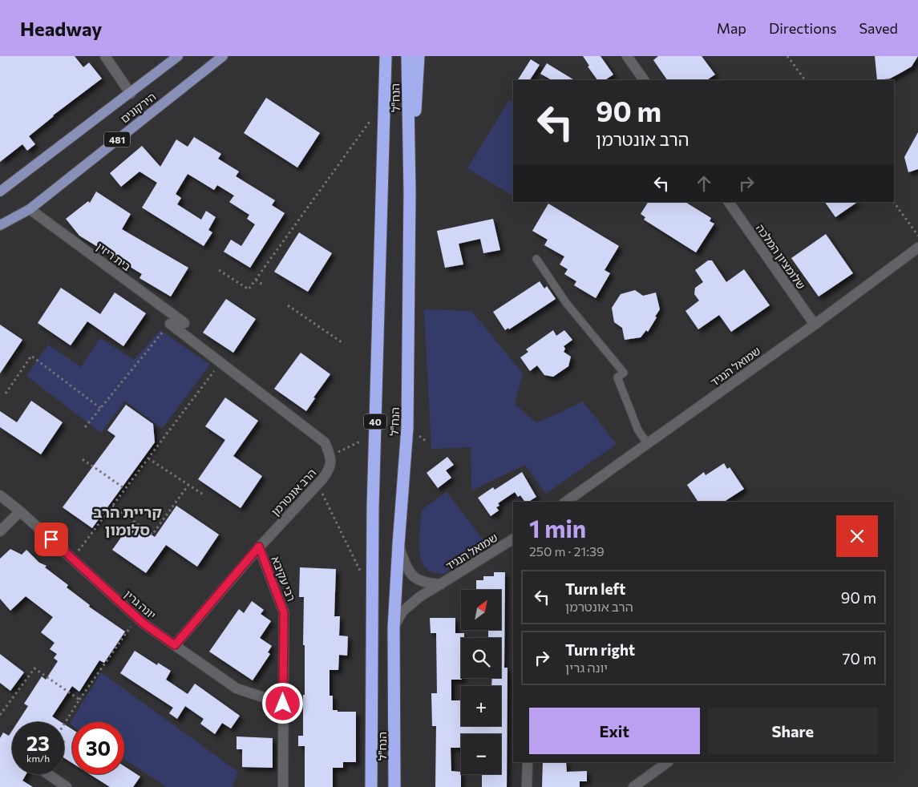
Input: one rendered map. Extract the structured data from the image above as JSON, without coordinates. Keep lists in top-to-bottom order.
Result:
{
  "streets": {
    "highway": ["הנח\"ל", "40"],
    "main road": ["הירקונים", "481"],
    "street": [
      "בית ריזין",
      "שלומציון המלכה",
      "שמואל הנגיד",
      "הרב אונטרמן",
      "רבי עקיבא",
      "יונה גרין"
    ]
  },
  "crossings": [
    ["הנח\"ל", "שמואל הנגיד"],
    ["הירקונים", "בית ריזין"],
    ["שלומציון המלכה", "שמואל הנגיד"],
    ["הרב אונטרמן", "רבי עקיבא"],
    ["הרב אונטרמן", "יונה גרין"],
    ["רבי עקיבא", "יונה גרין"]
  ],
  "districts": ["קריית הרב סלומון"],
  "north": "top right",
  "page": {
    "header": "Headway",
    "nav": ["Map", "Directions", "Saved"],
    "turn": ["90 m", "הרב אונטרמן"],
    "heading": ["1 min", "250 m · 21:39"],
    "list": [
      {
        "name": "Turn left",
        "note": "הרב אונטרמן",
        "value": "90 m"
      },
      {
        "name": "Turn right",
        "note": "יונה גרין",
        "value": "70 m"
      }
    ],
    "map_buttons": ["+", "−"],
    "buttons": ["Exit", "Share"],
    "speed": "23 km/h",
    "limit": "30"
  }
}
